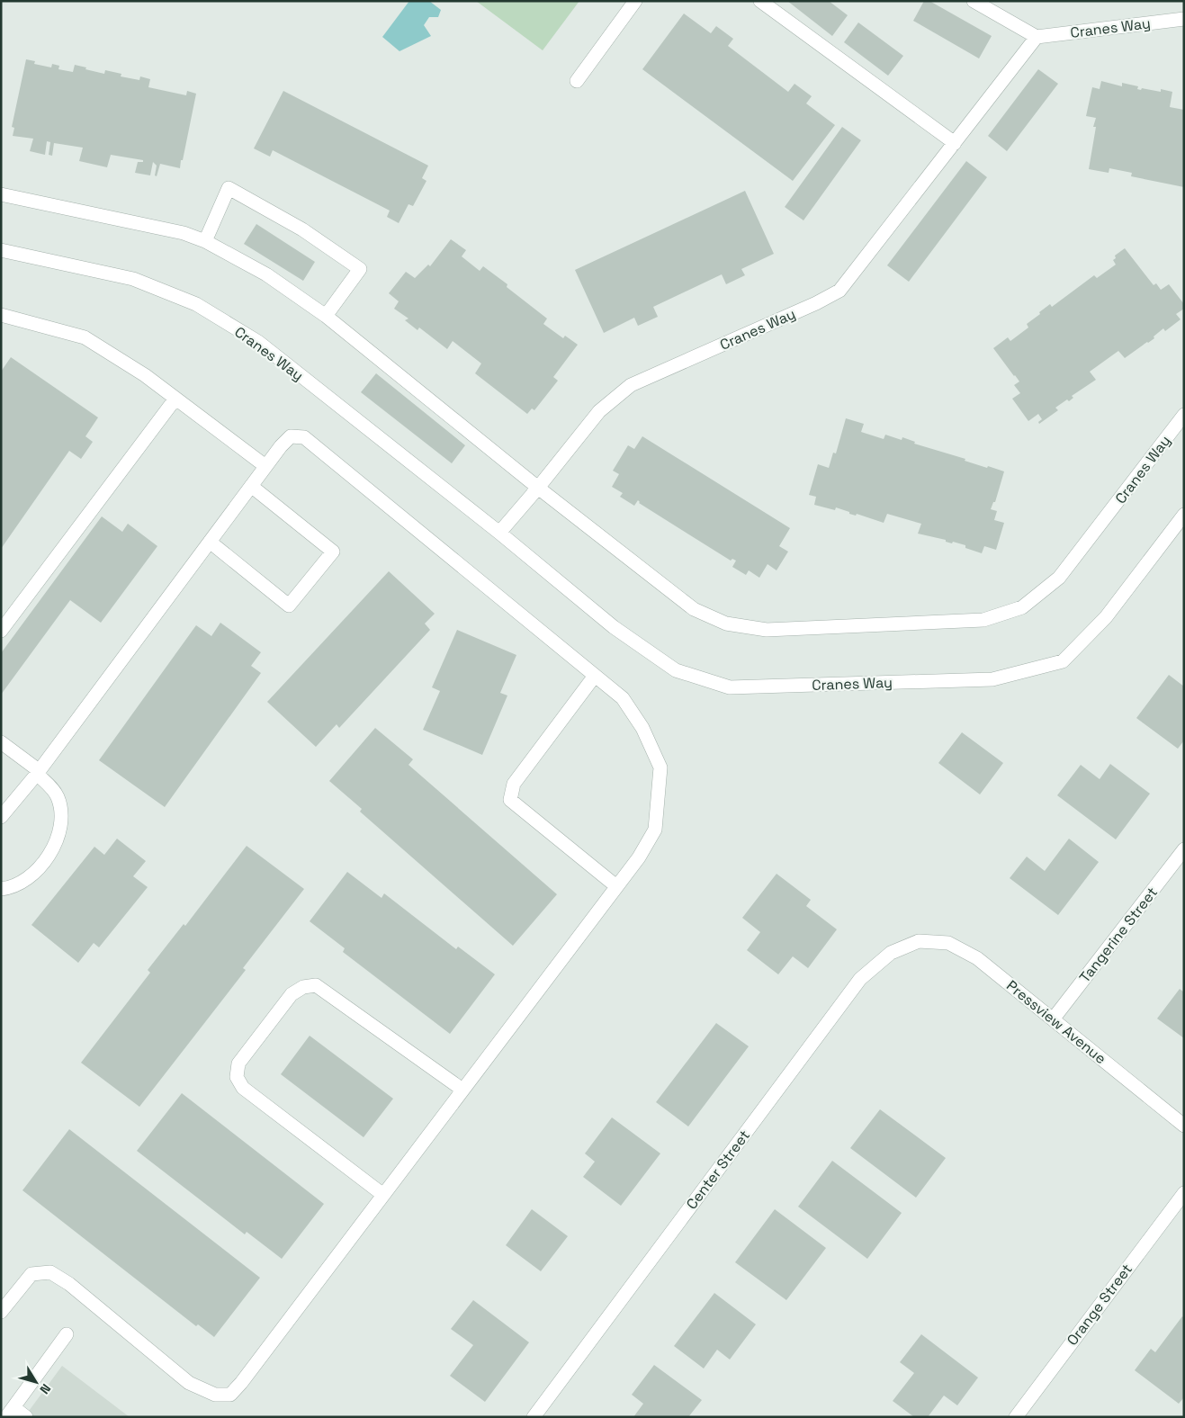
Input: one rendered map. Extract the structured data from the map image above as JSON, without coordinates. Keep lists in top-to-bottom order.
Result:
{
  "streets": {
    "street": [
      "Cranes Way",
      "Tangerine Street",
      "Pressview Avenue",
      "Center Street",
      "Orange Street"
    ]
  },
  "crossings": [
    ["Tangerine Street", "Pressview Avenue"],
    ["Pressview Avenue", "Center Street"]
  ],
  "north": "bottom right"
}
